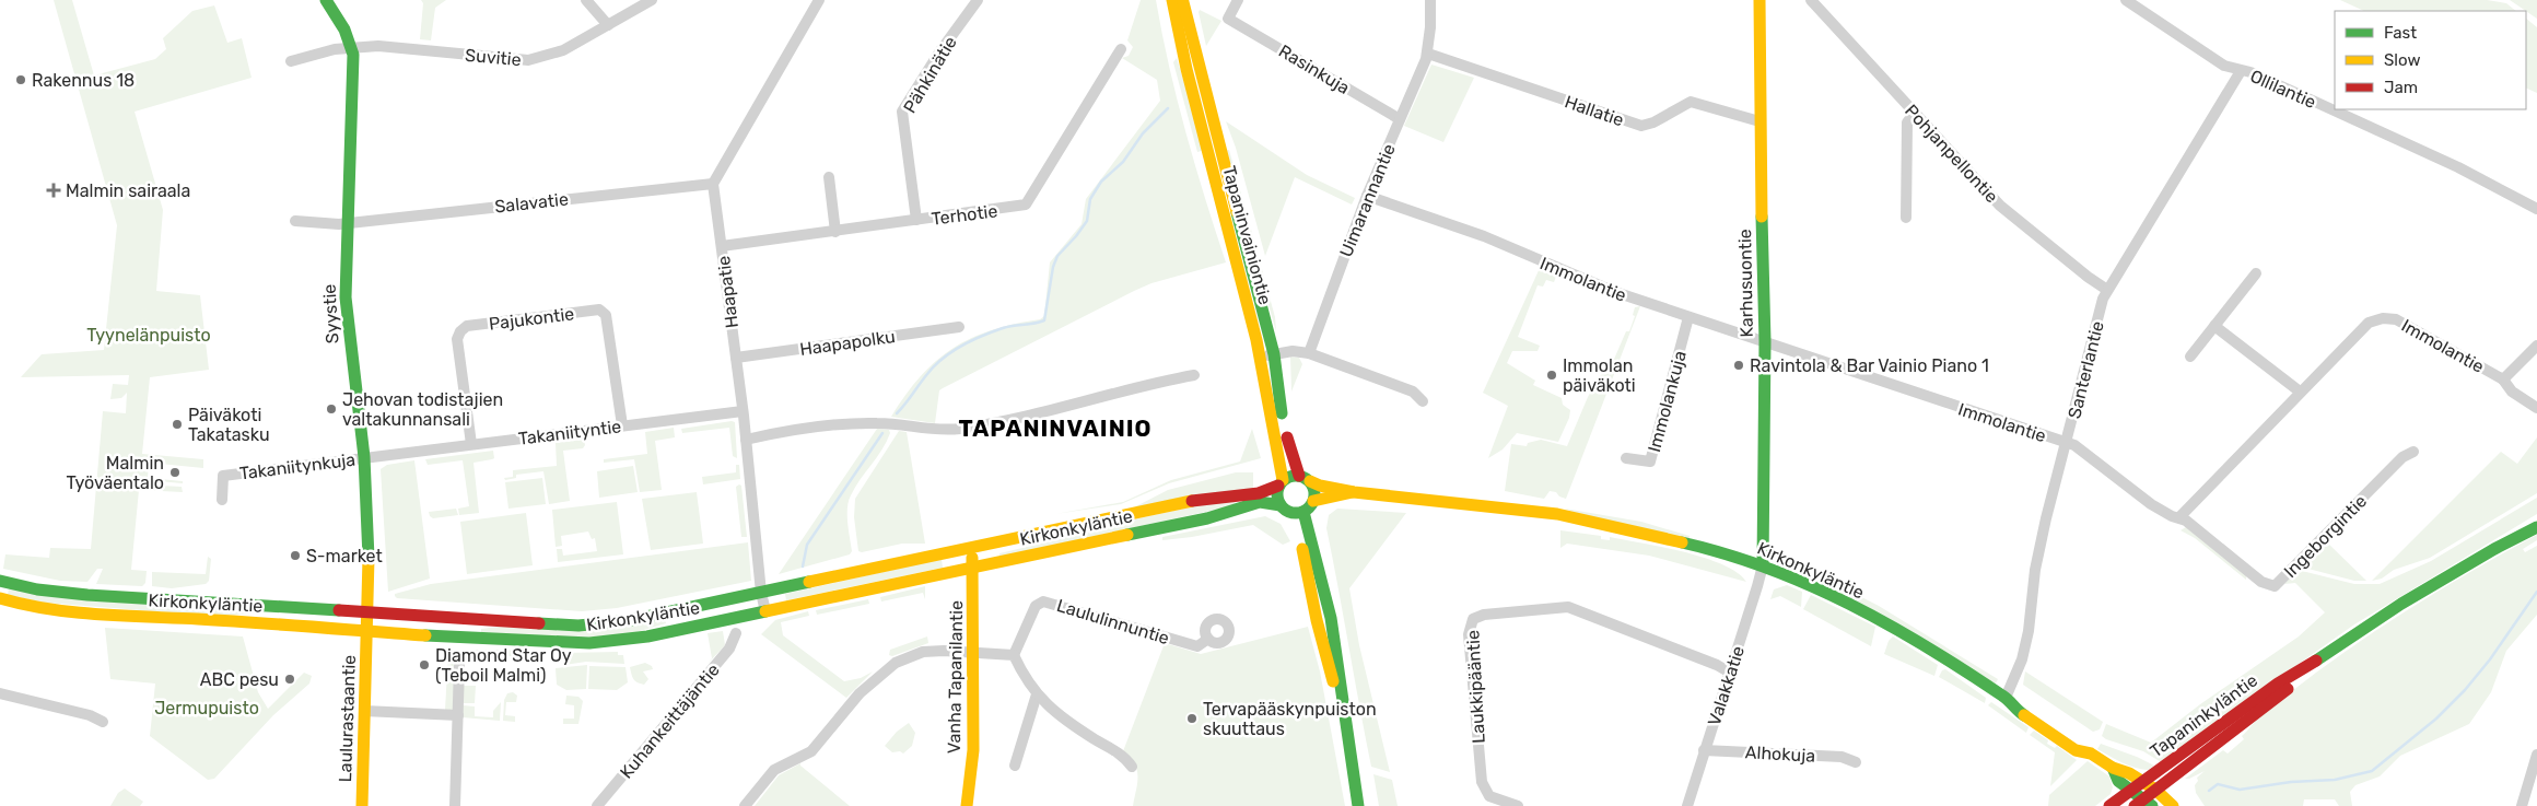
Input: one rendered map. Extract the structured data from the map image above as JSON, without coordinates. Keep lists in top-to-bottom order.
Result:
{
  "streets": {
    "main road": [
      "Tapaninvainiontie",
      "Karhusuontie",
      "Syystie",
      "Kirkonkyläntie",
      "Vanha Tapanilantie",
      "Tapaninkyläntie",
      "Laulurastaantie"
    ],
    "street": [
      "Suvitie",
      "Rasinkuja",
      "Pähkinätie",
      "Ollilantie",
      "Hallatie",
      "Pohjanpellontie",
      "Uimarannantie",
      "Salavatie",
      "Terhotie",
      "Immolantie",
      "Haapatie",
      "Pajukontie",
      "Haapapolku",
      "Santerlantie",
      "Immolankuja",
      "Takaniityntie",
      "Takaniitynkuja",
      "Ingeborgintie",
      "Laululinnuntie",
      "Valakkatie",
      "Laukkipääntie",
      "Kuhankeittäjäntie",
      "Alhokuja"
    ]
  },
  "crossings": [
    ["Suvitie", "Syystie"],
    ["Rasinkuja", "Uimarannantie"],
    ["Pähkinätie", "Terhotie"],
    ["Ollilantie", "Santerlantie"],
    ["Hallatie", "Uimarannantie"],
    ["Hallatie", "Karhusuontie"],
    ["Pohjanpellontie", "Santerlantie"],
    ["Uimarannantie", "Immolantie"],
    ["Salavatie", "Haapatie"],
    ["Salavatie", "Syystie"],
    ["Terhotie", "Haapatie"],
    ["Tapaninvainiontie", "Kirkonkyläntie"],
    ["Immolantie", "Karhusuontie"],
    ["Immolantie", "Santerlantie"],
    ["Immolantie", "Immolankuja"],
    ["Immolantie", "Ingeborgintie"],
    ["Karhusuontie", "Kirkonkyläntie"],
    ["Karhusuontie", "Valakkatie"],
    ["Haapatie", "Haapapolku"],
    ["Haapatie", "Takaniityntie"],
    ["Haapatie", "Kirkonkyläntie"],
    ["Syystie", "Takaniityntie"],
    ["Syystie", "Takaniitynkuja"],
    ["Syystie", "Kirkonkyläntie"],
    ["Syystie", "Laulurastaantie"],
    ["Pajukontie", "Takaniityntie"],
    ["Santerlantie", "Kirkonkyläntie"],
    ["Takaniityntie", "Takaniitynkuja"],
    ["Kirkonkyläntie", "Vanha Tapanilantie"],
    ["Kirkonkyläntie", "Valakkatie"],
    ["Kirkonkyläntie", "Tapaninkyläntie"],
    ["Kirkonkyläntie", "Laulurastaantie"],
    ["Valakkatie", "Laukkipääntie"],
    ["Valakkatie", "Alhokuja"]
  ],
  "districts": ["TAPANINVAINIO"],
  "parks": ["Tyynelänpuisto", "Jermupuisto"],
  "places": {
    "other": [
      "Rakennus 18",
      "Ravintola & Bar Vainio Piano 1",
      "Immolan päiväkoti",
      "Jehovan todistajien valtakunnansali",
      "Päiväkoti Takatasku",
      "Malmin Työväentalo",
      "S-market",
      "Diamond Star Oy (Teboil Malmi)",
      "ABC pesu",
      "Tervapääskynpuiston skuuttaus"
    ],
    "health": ["Malmin sairaala"]
  },
  "legend": ["Fast", "Slow", "Jam"]
}
